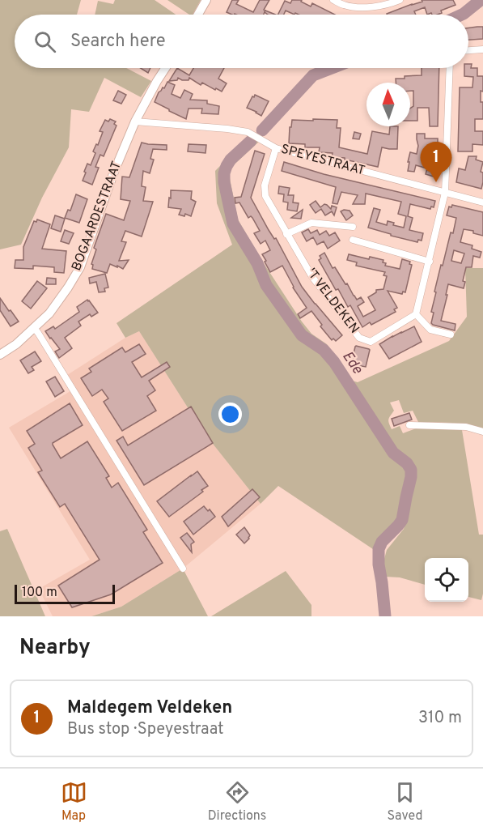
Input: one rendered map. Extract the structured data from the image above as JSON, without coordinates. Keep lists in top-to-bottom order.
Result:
{
  "streets": {
    "street": ["SPEYESTRAAT", "BOGAARDESTRAAT", "'T VELDEKEN"]
  },
  "crossings": [
    ["SPEYESTRAAT", "BOGAARDESTRAAT"],
    ["SPEYESTRAAT", "'T VELDEKEN"]
  ],
  "water": ["Ede"],
  "scale_bar": "100 m",
  "north": "top",
  "page": {
    "search": "Search here",
    "pins": "1",
    "scale": "100 m",
    "heading": "Nearby",
    "list": [
      {
        "mark": "1",
        "name": "Maldegem Veldeken",
        "note": "Bus stop · Speyestraat",
        "value": "310 m"
      }
    ],
    "nav": ["Map", "Directions", "Saved"]
  }
}
